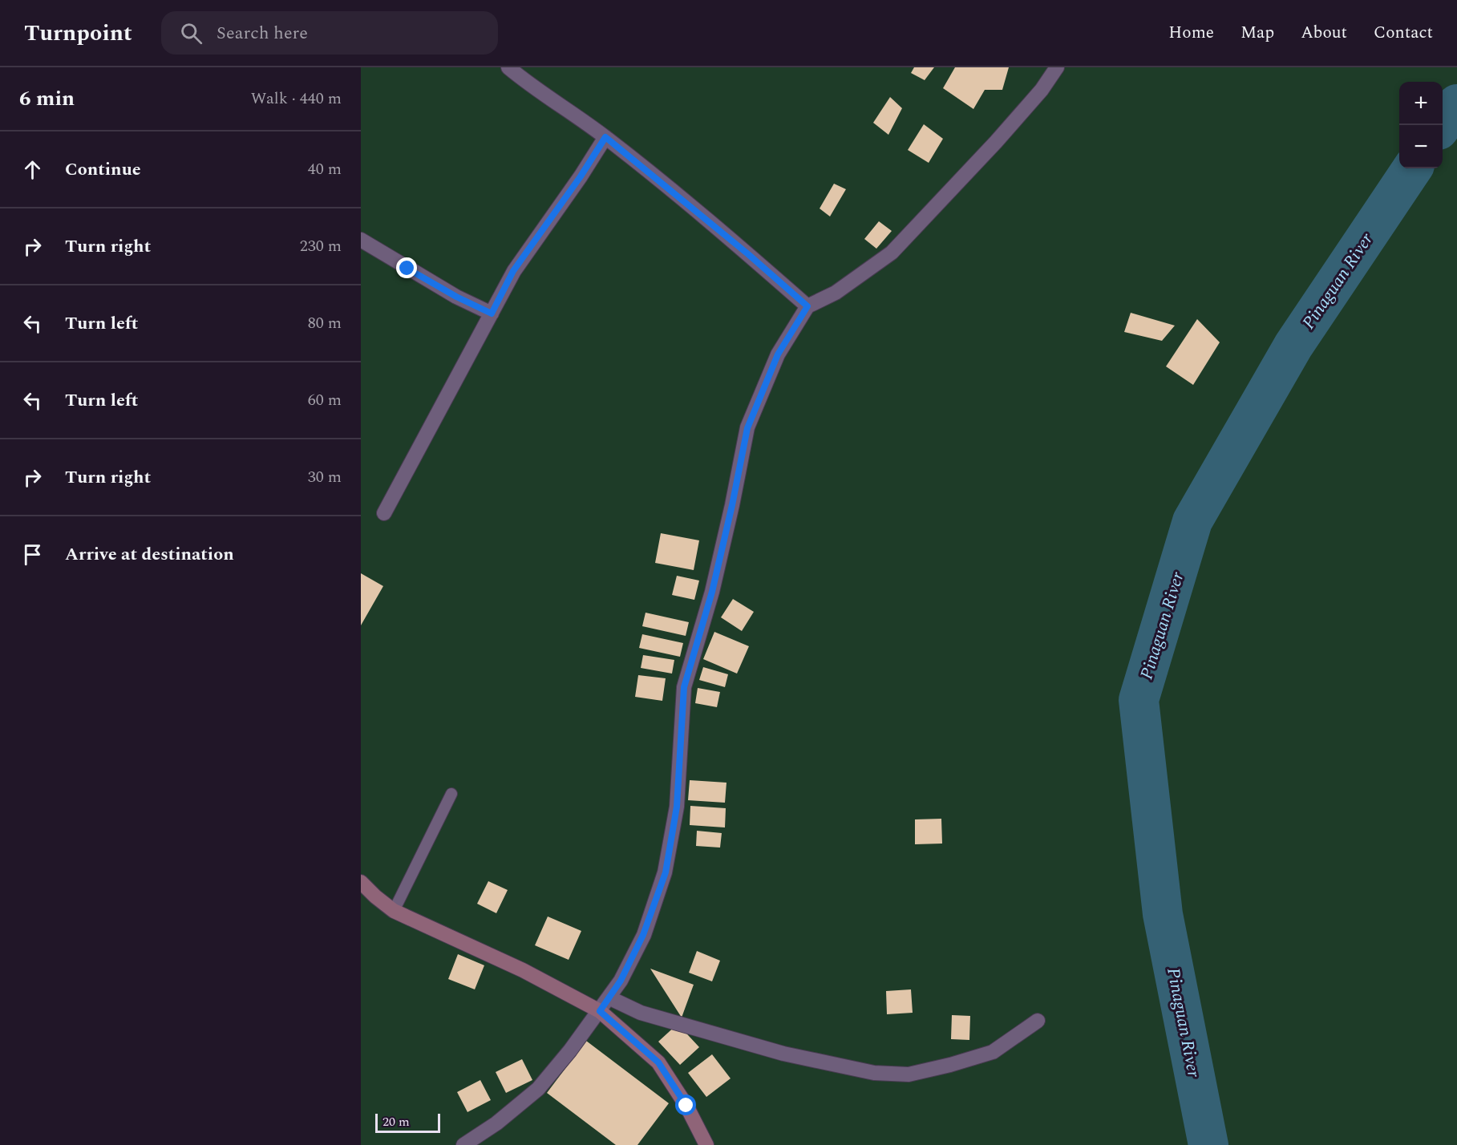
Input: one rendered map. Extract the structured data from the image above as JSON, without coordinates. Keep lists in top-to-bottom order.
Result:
{
  "water": ["Pinaguan River"],
  "scale_bar": "20 m",
  "page": {
    "header": "Turnpoint",
    "search": "Search here",
    "nav": [
      "Home",
      "Map",
      "About",
      "Contact"
    ],
    "heading": ["6 min", "Walk · 440 m"],
    "map_buttons": ["+", "−"],
    "list": [
      ["Continue", "40 m"],
      ["Turn right", "230 m"],
      ["Turn left", "80 m"],
      ["Turn left", "60 m"],
      ["Turn right", "30 m"],
      "Arrive at destination"
    ],
    "scale": "20 m"
  }
}
